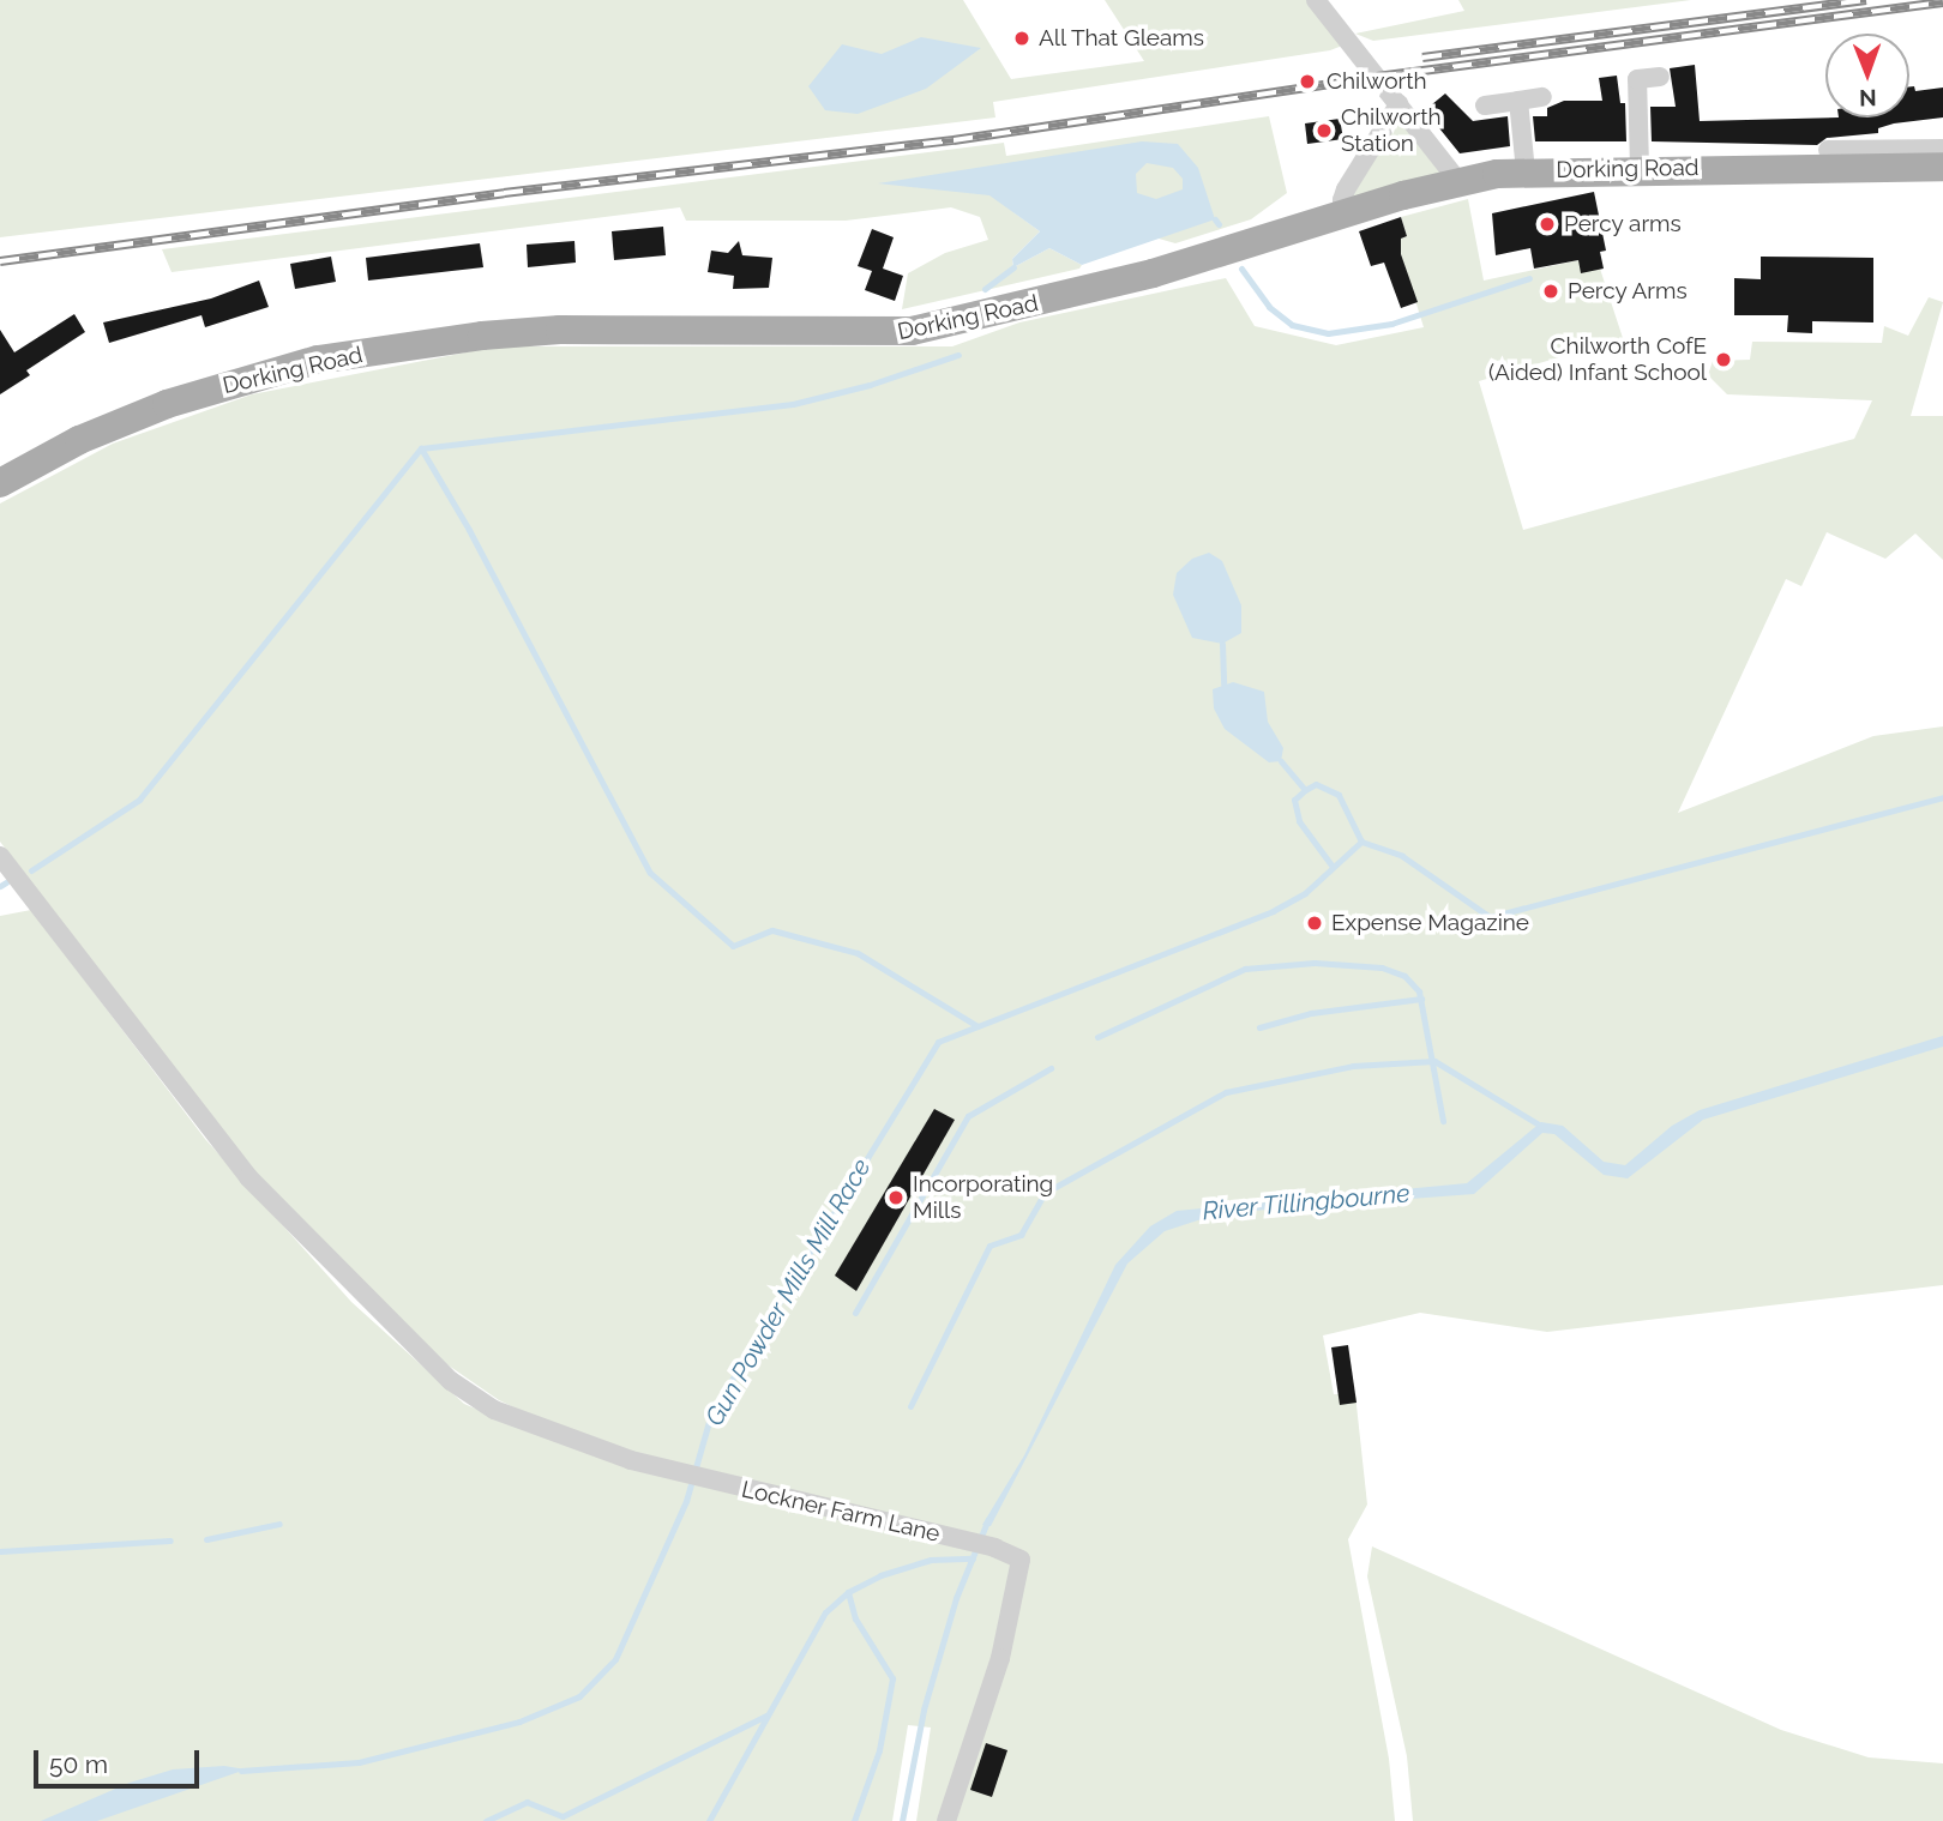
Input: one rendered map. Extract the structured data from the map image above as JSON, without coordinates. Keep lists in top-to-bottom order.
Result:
{
  "streets": {
    "main road": ["Dorking Road"],
    "street": ["Lockner Farm Lane"]
  },
  "water": ["River Tillingbourne", "Gun Powder Mills Mill Race"],
  "places": [
    "All That Gleams",
    "Chilworth",
    "Chilworth Station",
    "Percy arms",
    "Percy Arms",
    "Chilworth CofE (Aided) Infant School",
    "Expense Magazine",
    "Incorporating Mills"
  ],
  "scale_bar": "50 m",
  "north": "bottom"
}
